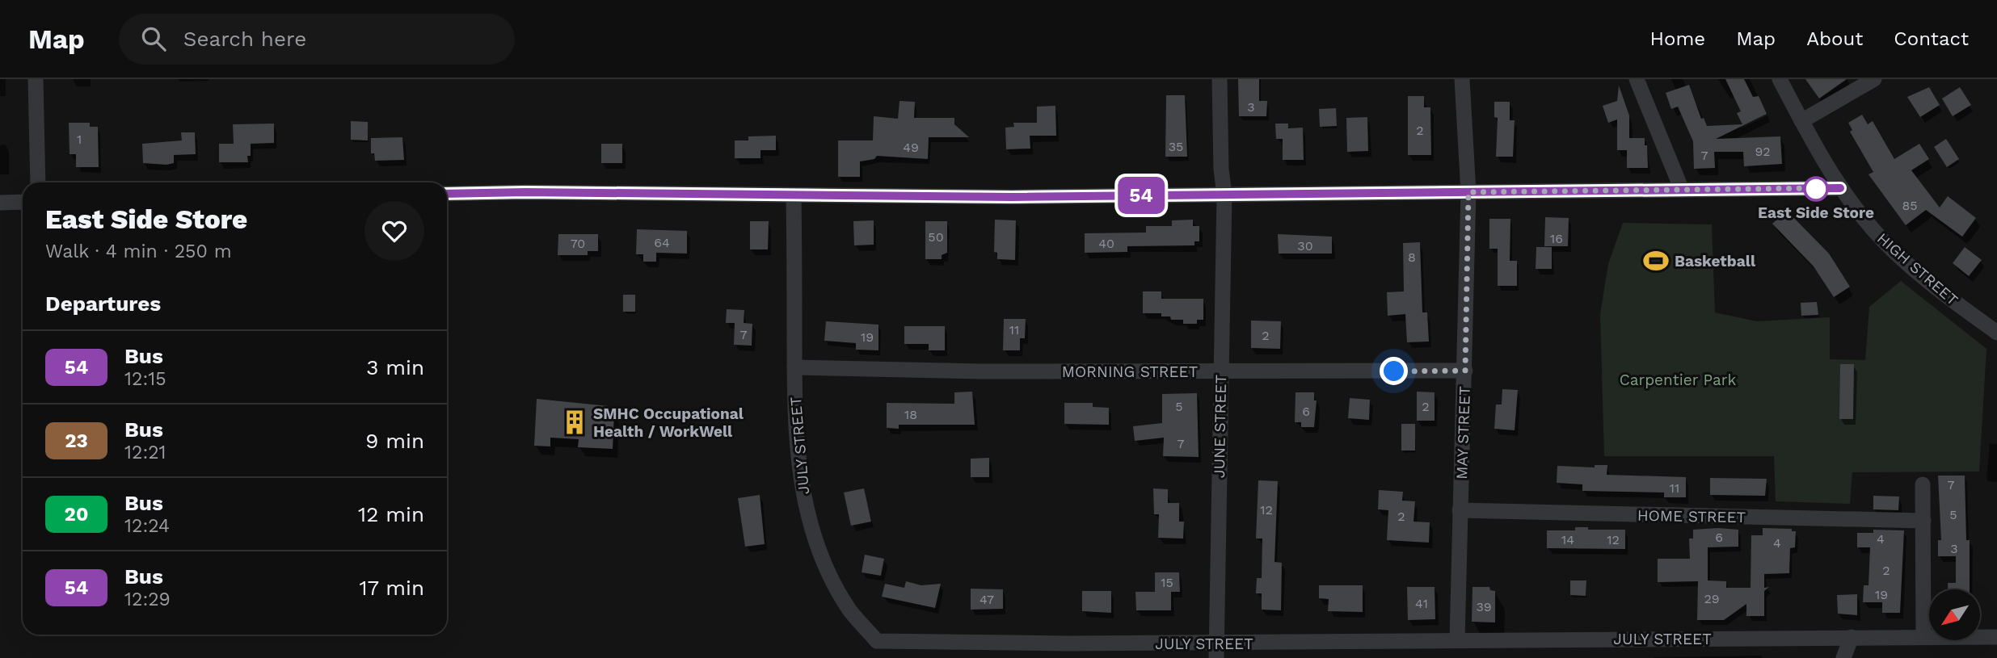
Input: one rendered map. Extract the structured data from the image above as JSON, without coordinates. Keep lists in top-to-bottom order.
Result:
{
  "streets": {
    "street": [
      "HIGH STREET",
      "MORNING STREET",
      "JUNE STREET",
      "MAY STREET",
      "JULY STREET",
      "HOME STREET"
    ]
  },
  "crossings": [
    ["MORNING STREET", "JUNE STREET"],
    ["MORNING STREET", "MAY STREET"],
    ["MORNING STREET", "JULY STREET"],
    ["JUNE STREET", "JULY STREET"],
    ["MAY STREET", "JULY STREET"],
    ["MAY STREET", "HOME STREET"]
  ],
  "parks": ["Carpentier Park"],
  "places": {
    "other": ["East Side Store"],
    "sports": ["Basketball"],
    "building": ["SMHC Occupational Health / WorkWell"]
  },
  "lines": ["bus line 54"],
  "house_numbers": [
    "3",
    "2",
    "1",
    "35",
    "49",
    "92",
    "7",
    "85",
    "50",
    "16",
    "64",
    "70",
    "40",
    "30",
    "8",
    "11",
    "7",
    "2",
    "19",
    "5",
    "2",
    "6",
    "18",
    "7",
    "7",
    "11",
    "12",
    "5",
    "2",
    "6",
    "4",
    "14",
    "12",
    "4",
    "3",
    "2",
    "15",
    "19",
    "29",
    "47",
    "41",
    "39"
  ],
  "north": "bottom left",
  "page": {
    "header": "Map",
    "search": "Search here",
    "nav": [
      "Home",
      "Map",
      "About",
      "Contact"
    ],
    "on_map": "54",
    "heading": [
      ["East Side Store", "Walk · 4 min · 250 m"],
      "Departures"
    ],
    "list": [
      {
        "mark": "54",
        "name": "Bus",
        "note": "12:15",
        "value": "3 min"
      },
      {
        "mark": "23",
        "name": "Bus",
        "note": "12:21",
        "value": "9 min"
      },
      {
        "mark": "20",
        "name": "Bus",
        "note": "12:24",
        "value": "12 min"
      },
      {
        "mark": "54",
        "name": "Bus",
        "note": "12:29",
        "value": "17 min"
      }
    ]
  }
}
